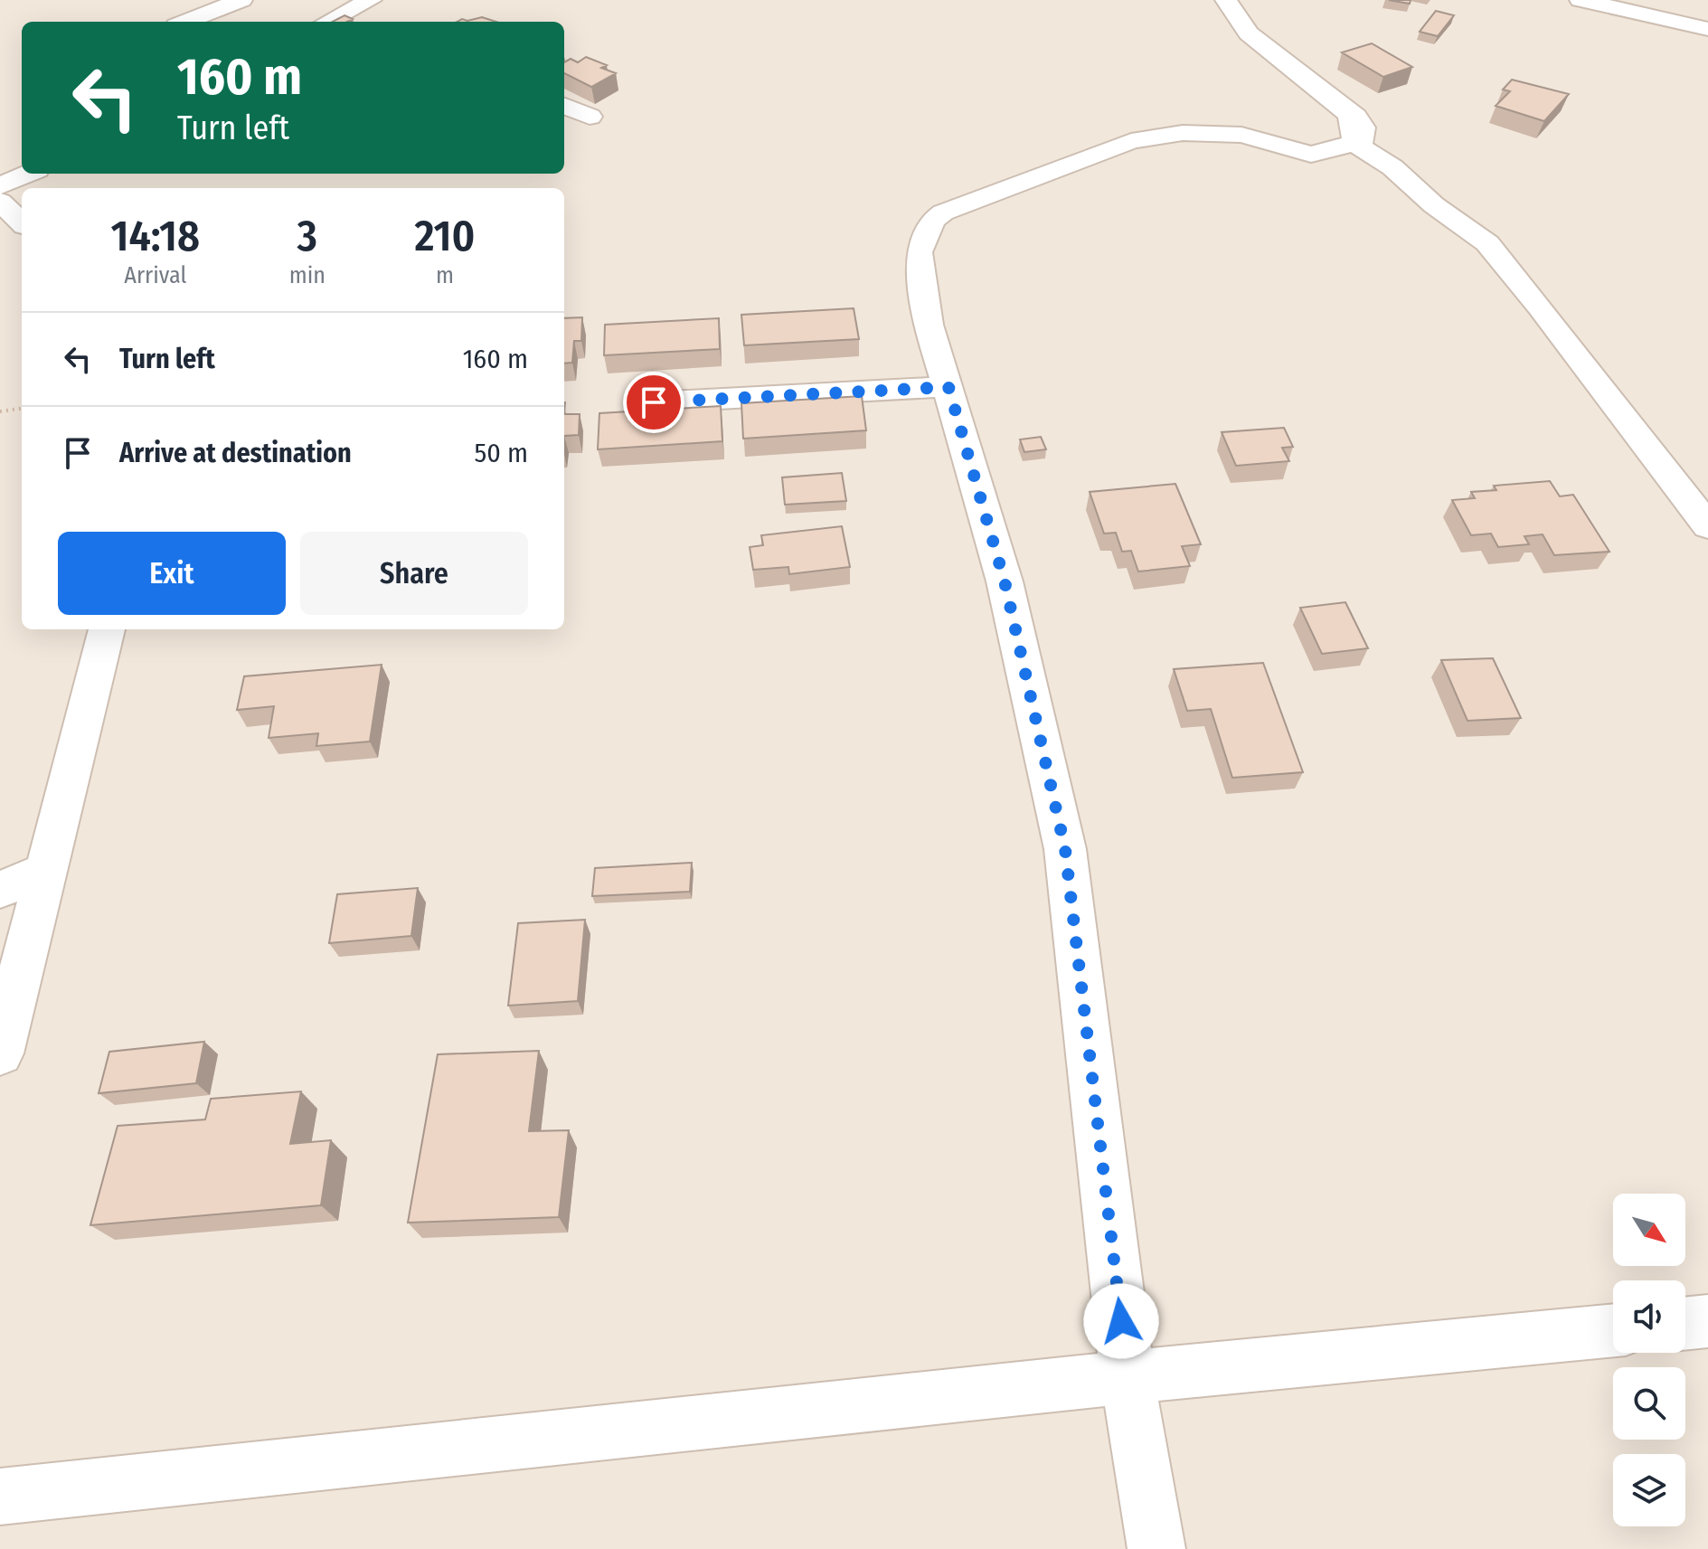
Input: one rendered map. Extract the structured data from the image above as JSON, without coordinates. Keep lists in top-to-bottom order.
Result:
{
  "north": "bottom right",
  "page": {
    "turn": ["160 m", "Turn left"],
    "eta": [
      "14:18",
      "Arrival",
      "3",
      "min",
      "210",
      "m"
    ],
    "list": [
      {
        "name": "Turn left",
        "value": "160 m"
      },
      {
        "name": "Arrive at destination",
        "value": "50 m"
      }
    ],
    "buttons": ["Exit", "Share"]
  }
}
